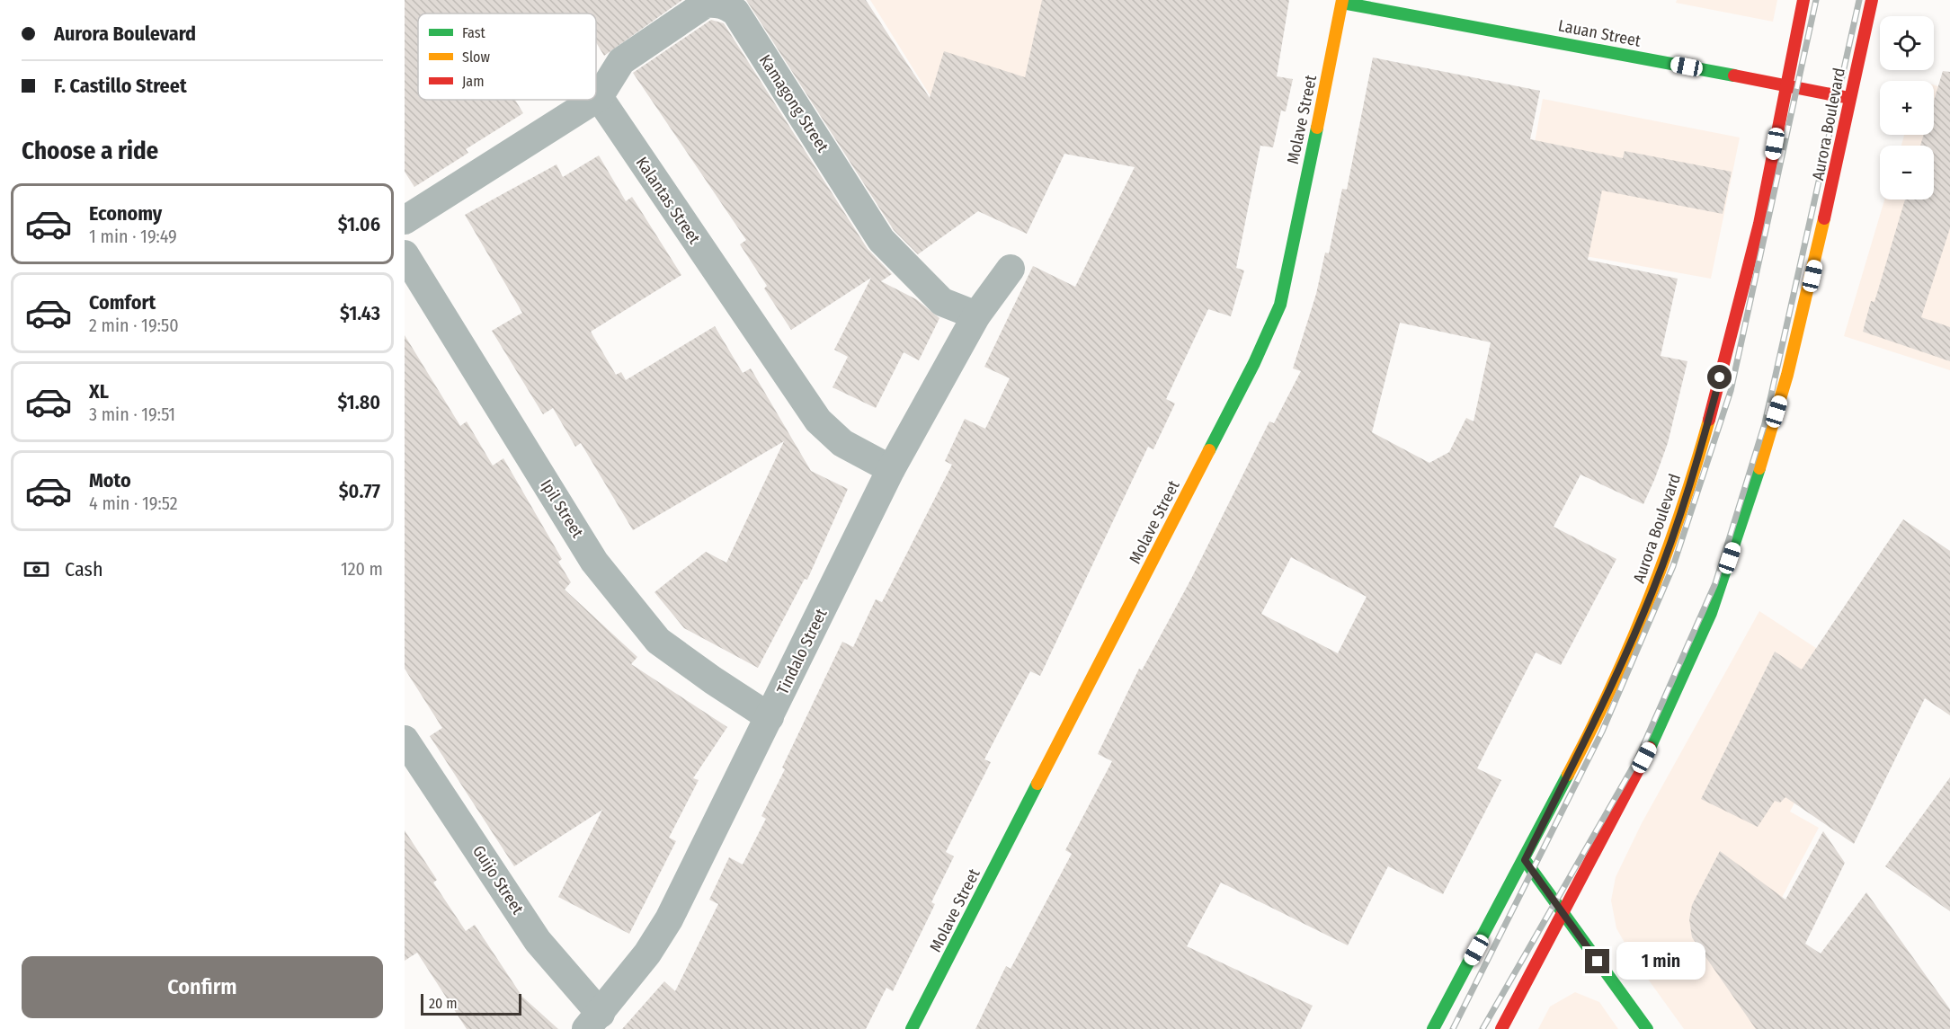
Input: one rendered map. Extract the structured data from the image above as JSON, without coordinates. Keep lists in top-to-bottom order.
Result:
{
  "streets": {
    "main road": ["Lauan Street", "Molave Street", "Aurora Boulevard"],
    "street": [
      "Kamagong Street",
      "Kalantas Street",
      "Ipil Street",
      "Tindalo Street",
      "Guijo Street"
    ]
  },
  "crossings": [
    ["Lauan Street", "Molave Street"],
    ["Lauan Street", "Aurora Boulevard"],
    ["Kamagong Street", "Kalantas Street"],
    ["Kamagong Street", "Tindalo Street"],
    ["Kalantas Street", "Tindalo Street"],
    ["Ipil Street", "Tindalo Street"],
    ["Tindalo Street", "Guijo Street"]
  ],
  "legend": ["Fast", "Slow", "Jam"],
  "scale_bar": "20 m",
  "page": {
    "banner": ["Aurora Boulevard", "F. Castillo Street"],
    "map_buttons": ["+", "−"],
    "heading": "Choose a ride",
    "list": [
      {
        "name": "Economy",
        "note": "1 min · 19:49",
        "value": "$1.06"
      },
      {
        "name": "Comfort",
        "note": "2 min · 19:50",
        "value": "$1.43"
      },
      {
        "name": "XL",
        "note": "3 min · 19:51",
        "value": "$1.80"
      },
      {
        "name": "Moto",
        "note": "4 min · 19:52",
        "value": "$0.77"
      }
    ],
    "pay": ["Cash", "120 m"],
    "bubble": "1 min",
    "buttons": "Confirm",
    "scale": "20 m"
  }
}
